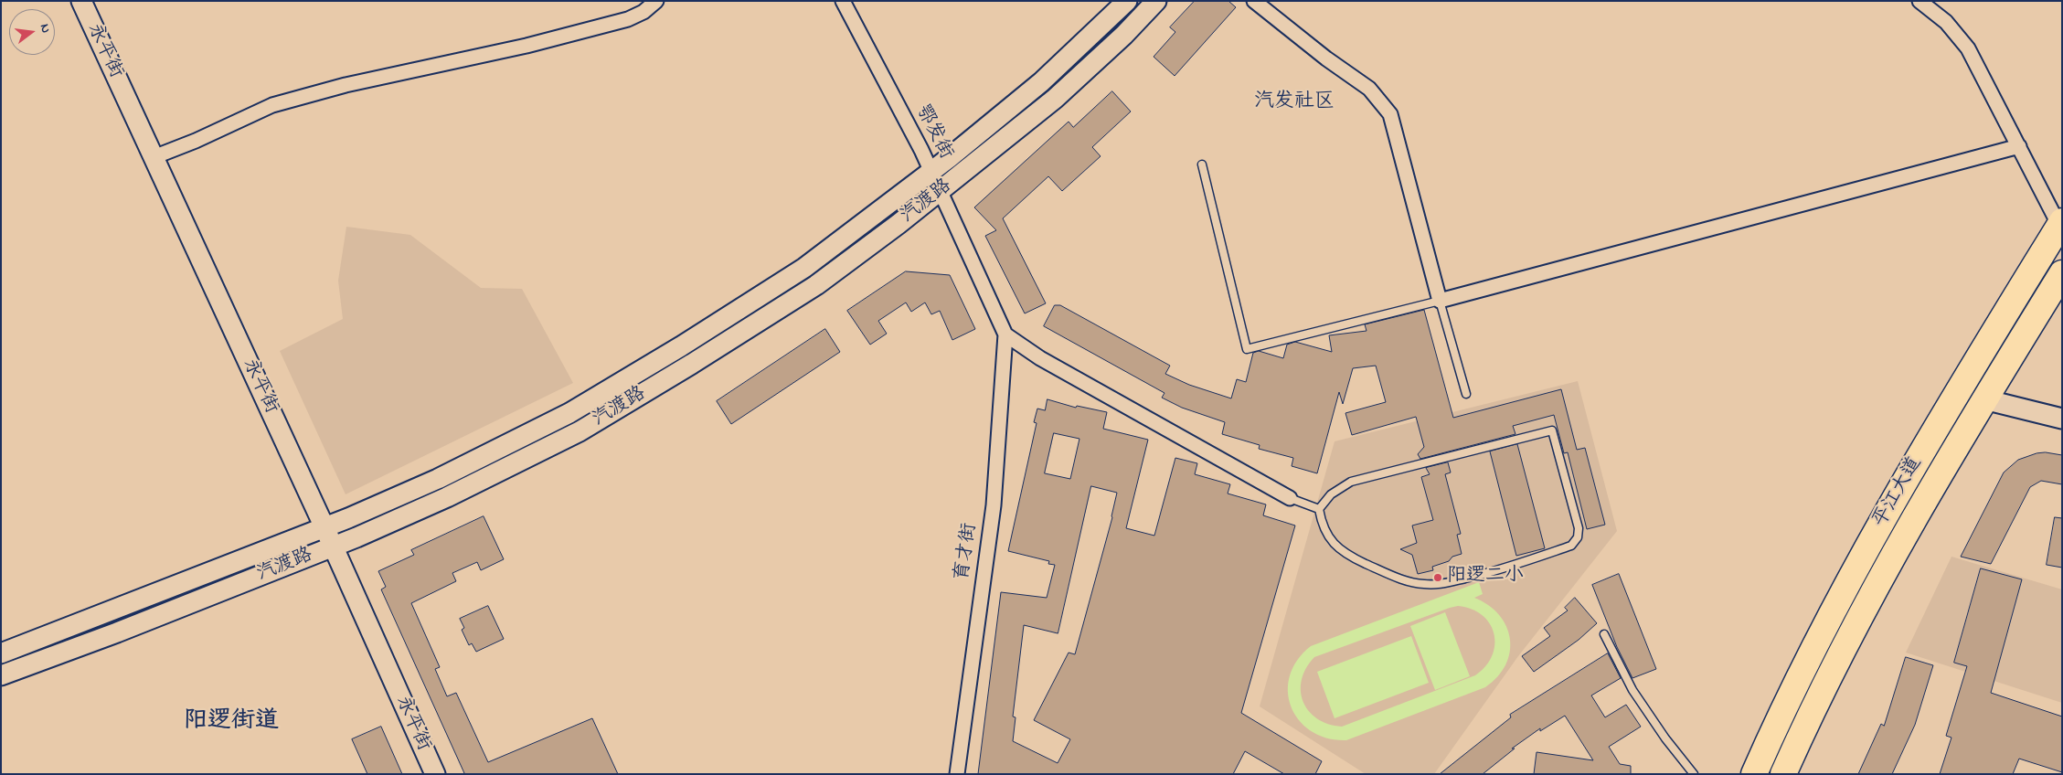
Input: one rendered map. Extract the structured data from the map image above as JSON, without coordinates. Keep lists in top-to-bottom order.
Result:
{
  "streets": {
    "highway": ["平江大道"],
    "street": [
      "永平街",
      "鄂发街",
      "汽渡路",
      "育才街"
    ]
  },
  "crossings": [
    ["永平街", "汽渡路"],
    ["鄂发街", "汽渡路"],
    ["鄂发街", "育才街"]
  ],
  "districts": ["汽发社区", "阳逻街道"],
  "places": ["阳逻二小"],
  "north": "right"
}
